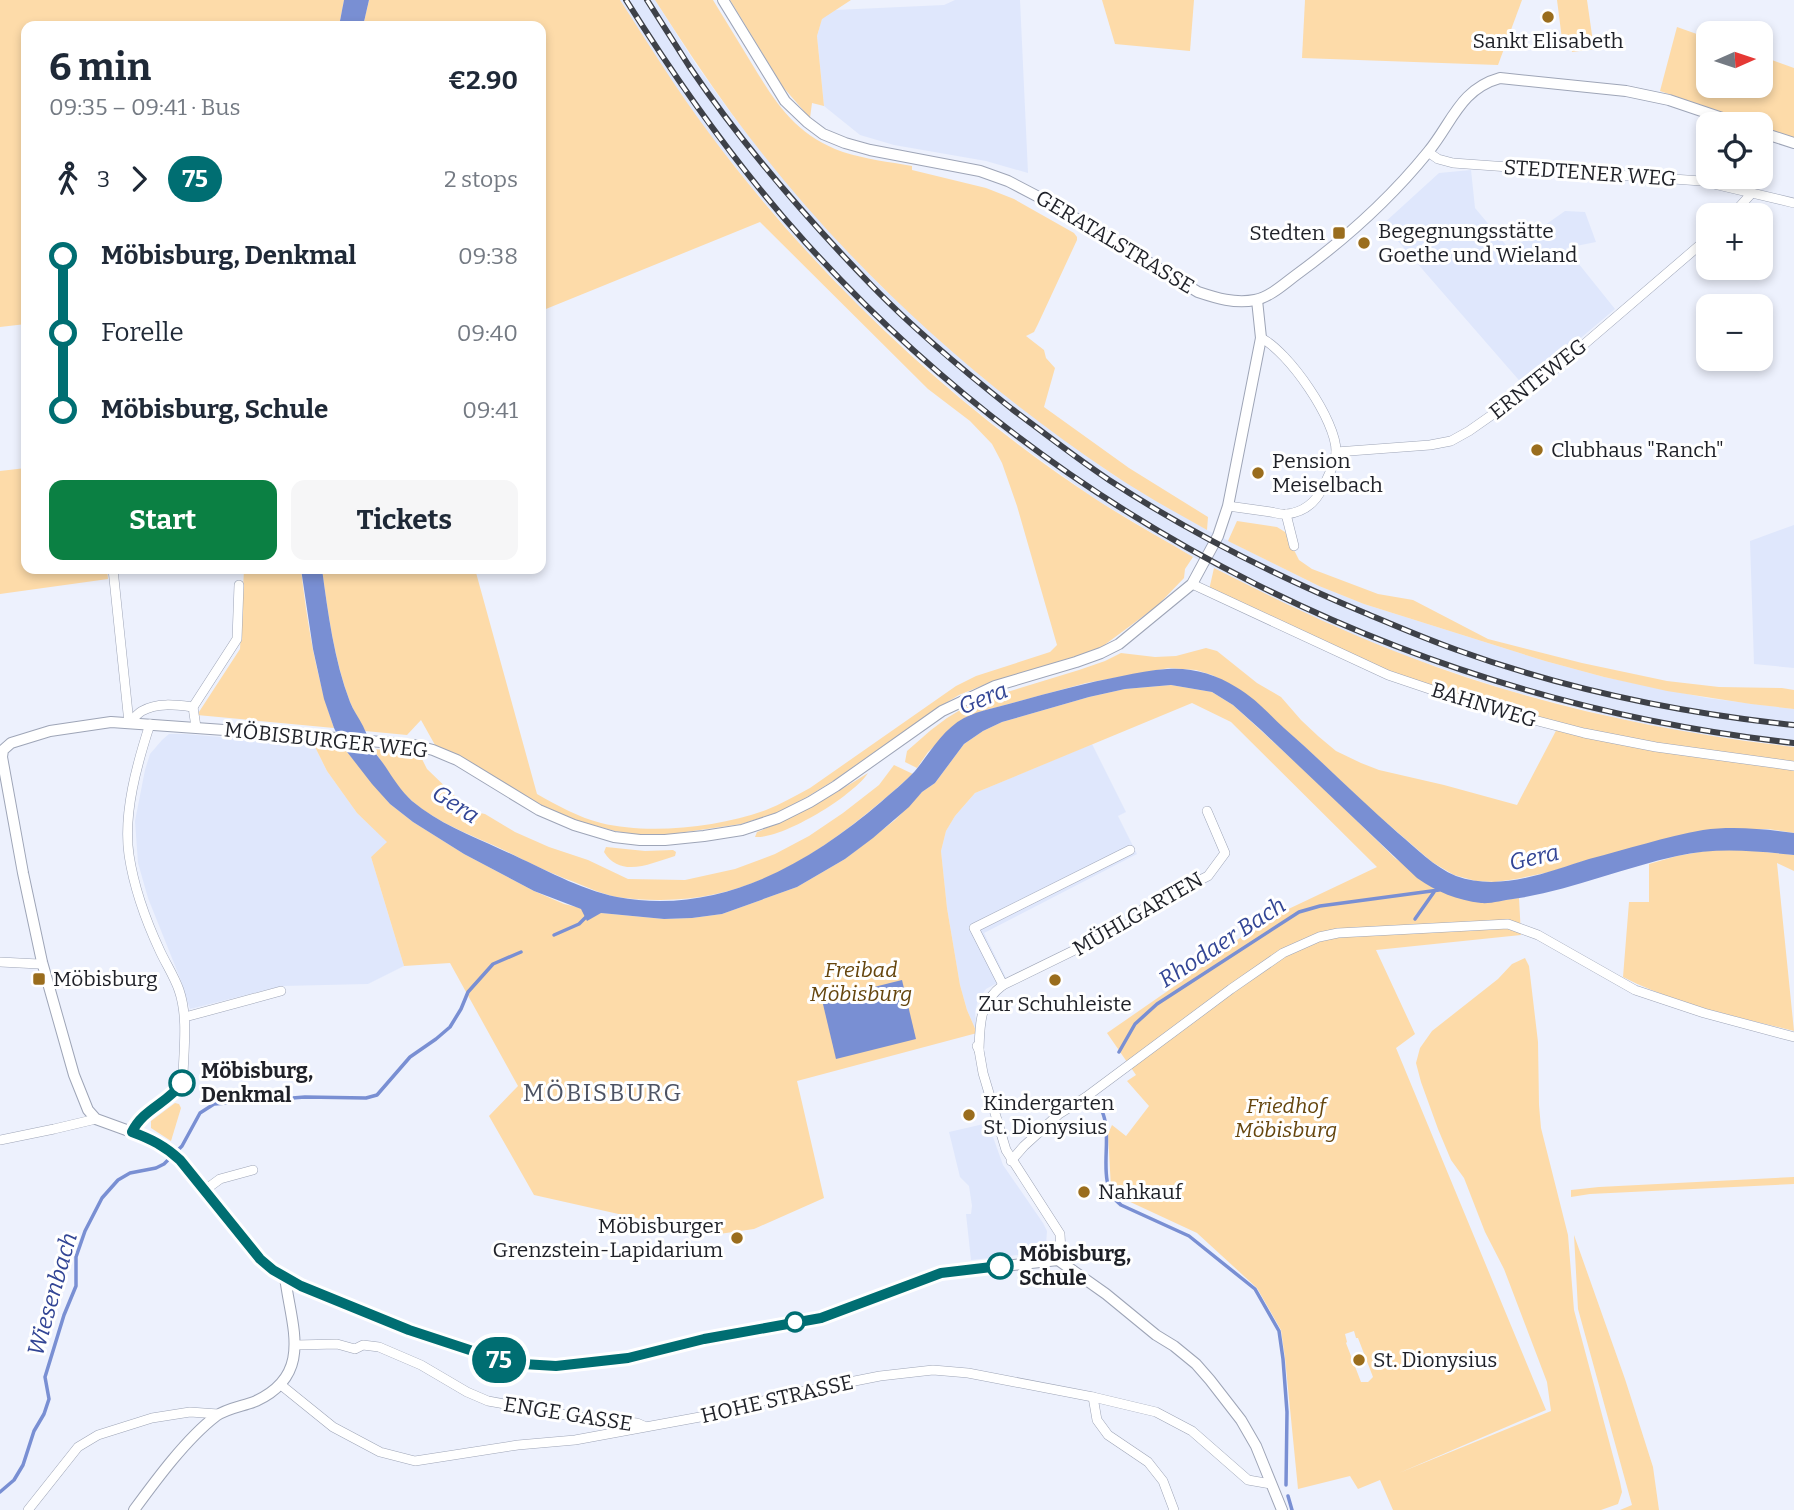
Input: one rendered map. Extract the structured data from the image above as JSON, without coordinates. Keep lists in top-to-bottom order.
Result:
{
  "streets": {
    "street": [
      "STEDTENER WEG",
      "GERATALSTRASSE",
      "ERNTEWEG",
      "BAHNWEG",
      "MÖBISBURGER WEG",
      "MÜHLGARTEN",
      "HOHE STRASSE",
      "ENGE GASSE"
    ]
  },
  "crossings": [
    ["GERATALSTRASSE", "MÖBISBURGER WEG"],
    ["BAHNWEG", "MÖBISBURGER WEG"],
    ["HOHE STRASSE", "ENGE GASSE"]
  ],
  "districts": ["MÖBISBURG"],
  "water": ["Gera", "Rhodaer Bach", "Wiesenbach"],
  "parks": ["Freibad Möbisburg", "Friedhof Möbisburg"],
  "places": {
    "other": [
      "Sankt Elisabeth",
      "Begegnungsstätte Goethe und Wieland",
      "Clubhaus \"Ranch\"",
      "Pension Meiselbach",
      "Zur Schuhleiste",
      "Möbisburg, Denkmal",
      "Kindergarten St. Dionysius",
      "Nahkauf",
      "Möbisburger Grenzstein-Lapidarium",
      "Möbisburg, Schule",
      "St. Dionysius"
    ],
    "transit": ["Stedten", "Möbisburg"]
  },
  "lines": ["bus line 75"],
  "north": "right",
  "page": {
    "on_map": "75",
    "map_buttons": ["+", "−"],
    "heading": ["6 min", "09:35 – 09:41 · Bus", "€2.90"],
    "legs": ["3", "75", "2 stops"],
    "list": [
      {
        "name": "Möbisburg, Denkmal",
        "value": "09:38"
      },
      {
        "name": "Forelle",
        "value": "09:40"
      },
      {
        "name": "Möbisburg, Schule",
        "value": "09:41"
      }
    ],
    "buttons": ["Start", "Tickets"]
  }
}
